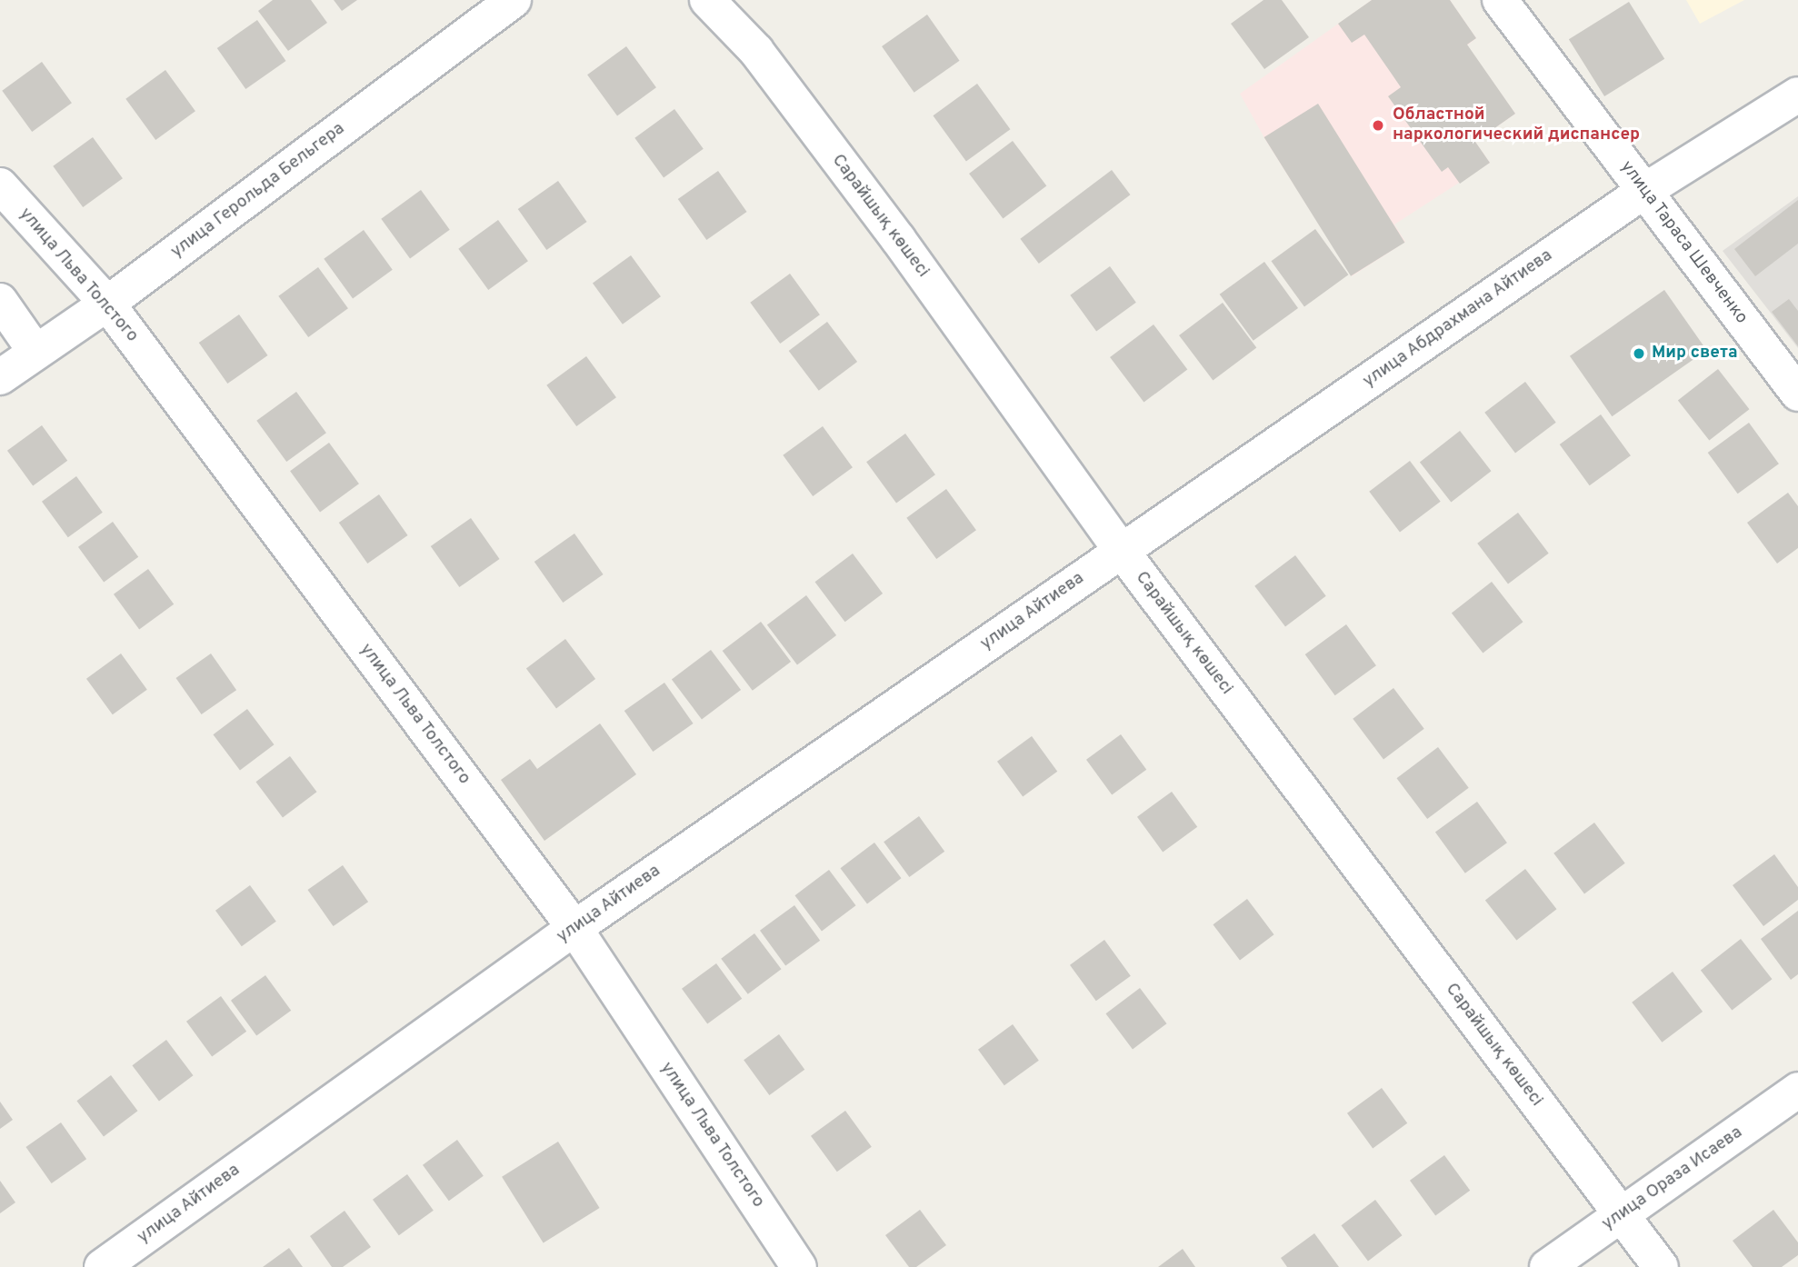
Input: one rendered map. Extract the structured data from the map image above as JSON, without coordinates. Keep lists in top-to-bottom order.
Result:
{
  "streets": {
    "street": [
      "улица Герольда Бельгера",
      "Сарайшық көшесі",
      "улица Тараса Шевченко",
      "улица Льва Толстого",
      "улица Абдрахмана Айтиева",
      "улица Айтиева",
      "улица Ораза Исаева"
    ]
  },
  "crossings": [
    ["улица Герольда Бельгера", "улица Льва Толстого"],
    ["Сарайшық көшесі", "улица Абдрахмана Айтиева"],
    ["Сарайшық көшесі", "улица Айтиева"],
    ["Сарайшық көшесі", "улица Ораза Исаева"],
    ["улица Тараса Шевченко", "улица Абдрахмана Айтиева"],
    ["улица Льва Толстого", "улица Айтиева"],
    ["улица Абдрахмана Айтиева", "улица Айтиева"]
  ],
  "places": ["Областной наркологический диспансер", "Мир света"]
}
